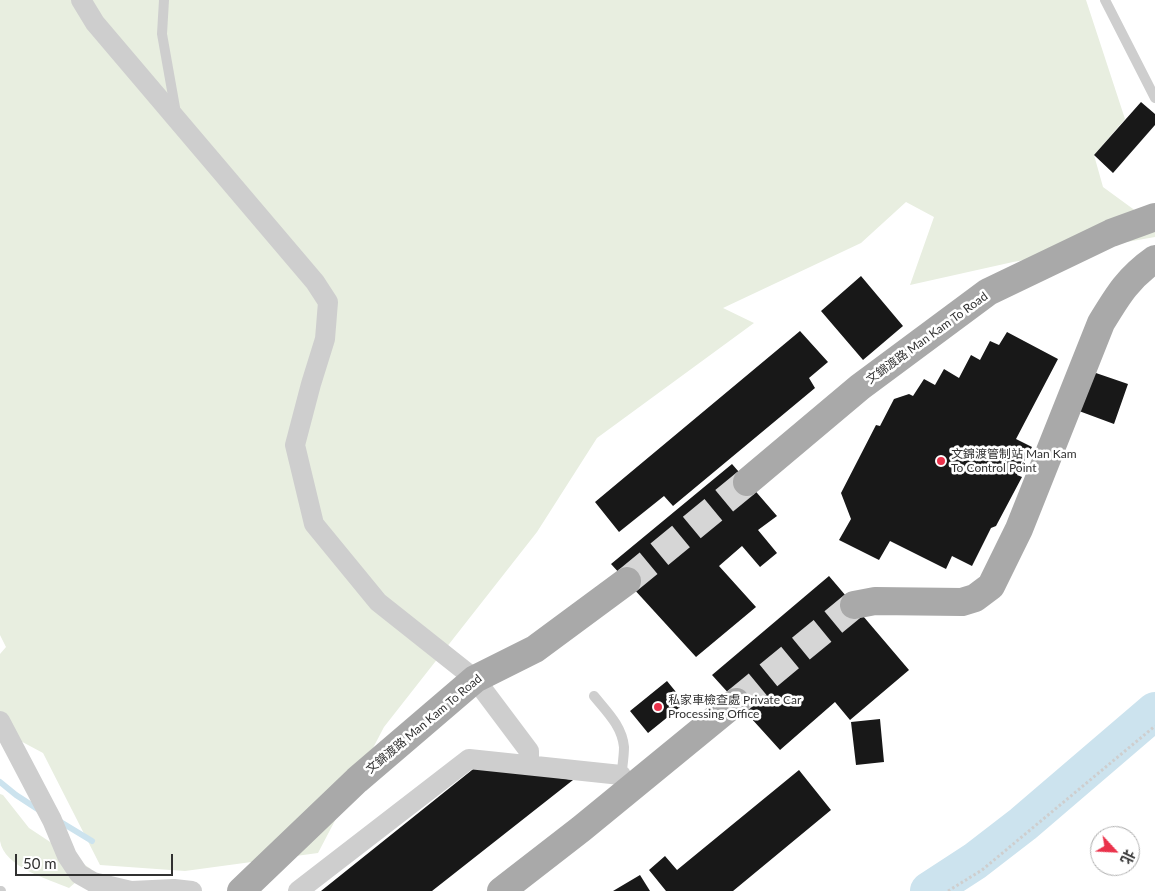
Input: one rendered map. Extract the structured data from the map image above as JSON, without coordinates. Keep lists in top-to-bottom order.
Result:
{
  "streets": {
    "main road": ["文錦渡路 Man Kam To Road"]
  },
  "places": ["文錦渡管制站 Man Kam To Control Point", "私家車檢查處 Private Car Processing Office"],
  "scale_bar": "50 m",
  "north": "bottom right"
}
